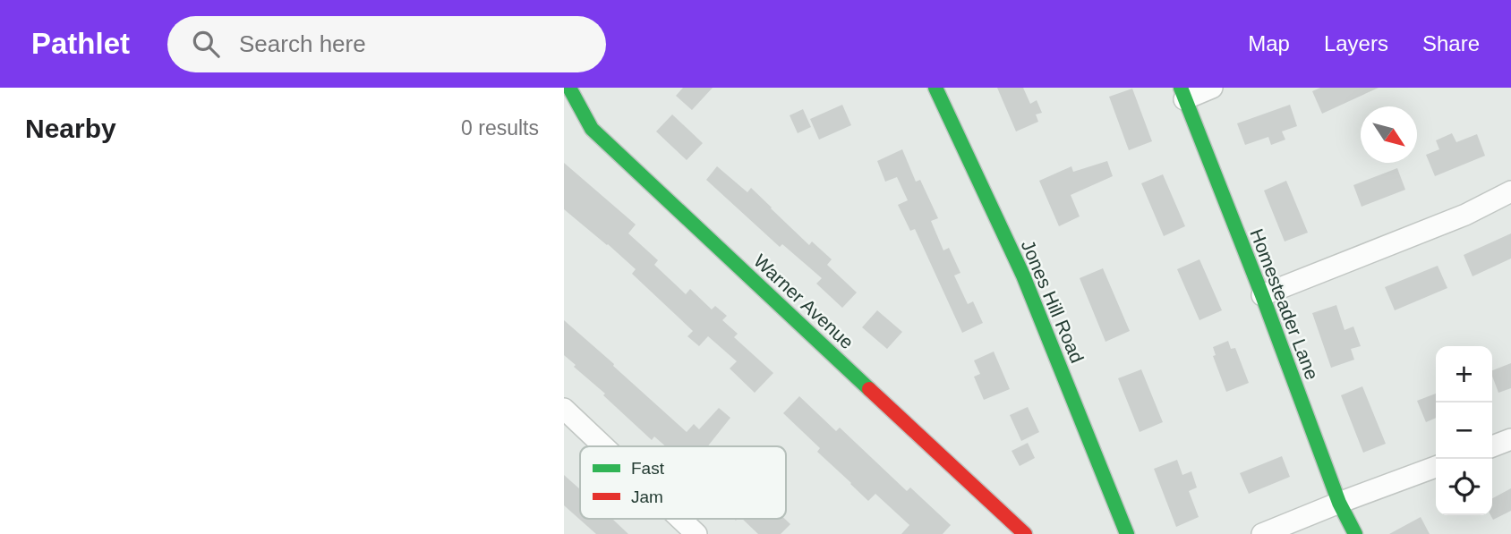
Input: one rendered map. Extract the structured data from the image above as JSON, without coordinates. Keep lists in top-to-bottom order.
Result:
{
  "streets": {
    "street": ["Warner Avenue", "Jones Hill Road", "Homesteader Lane"]
  },
  "legend": ["Fast", "Jam"],
  "north": "bottom right",
  "page": {
    "header": "Pathlet",
    "search": "Search here",
    "nav": ["Map", "Layers", "Share"],
    "heading": ["Nearby", "0 results"],
    "map_buttons": ["+", "−"]
  }
}
